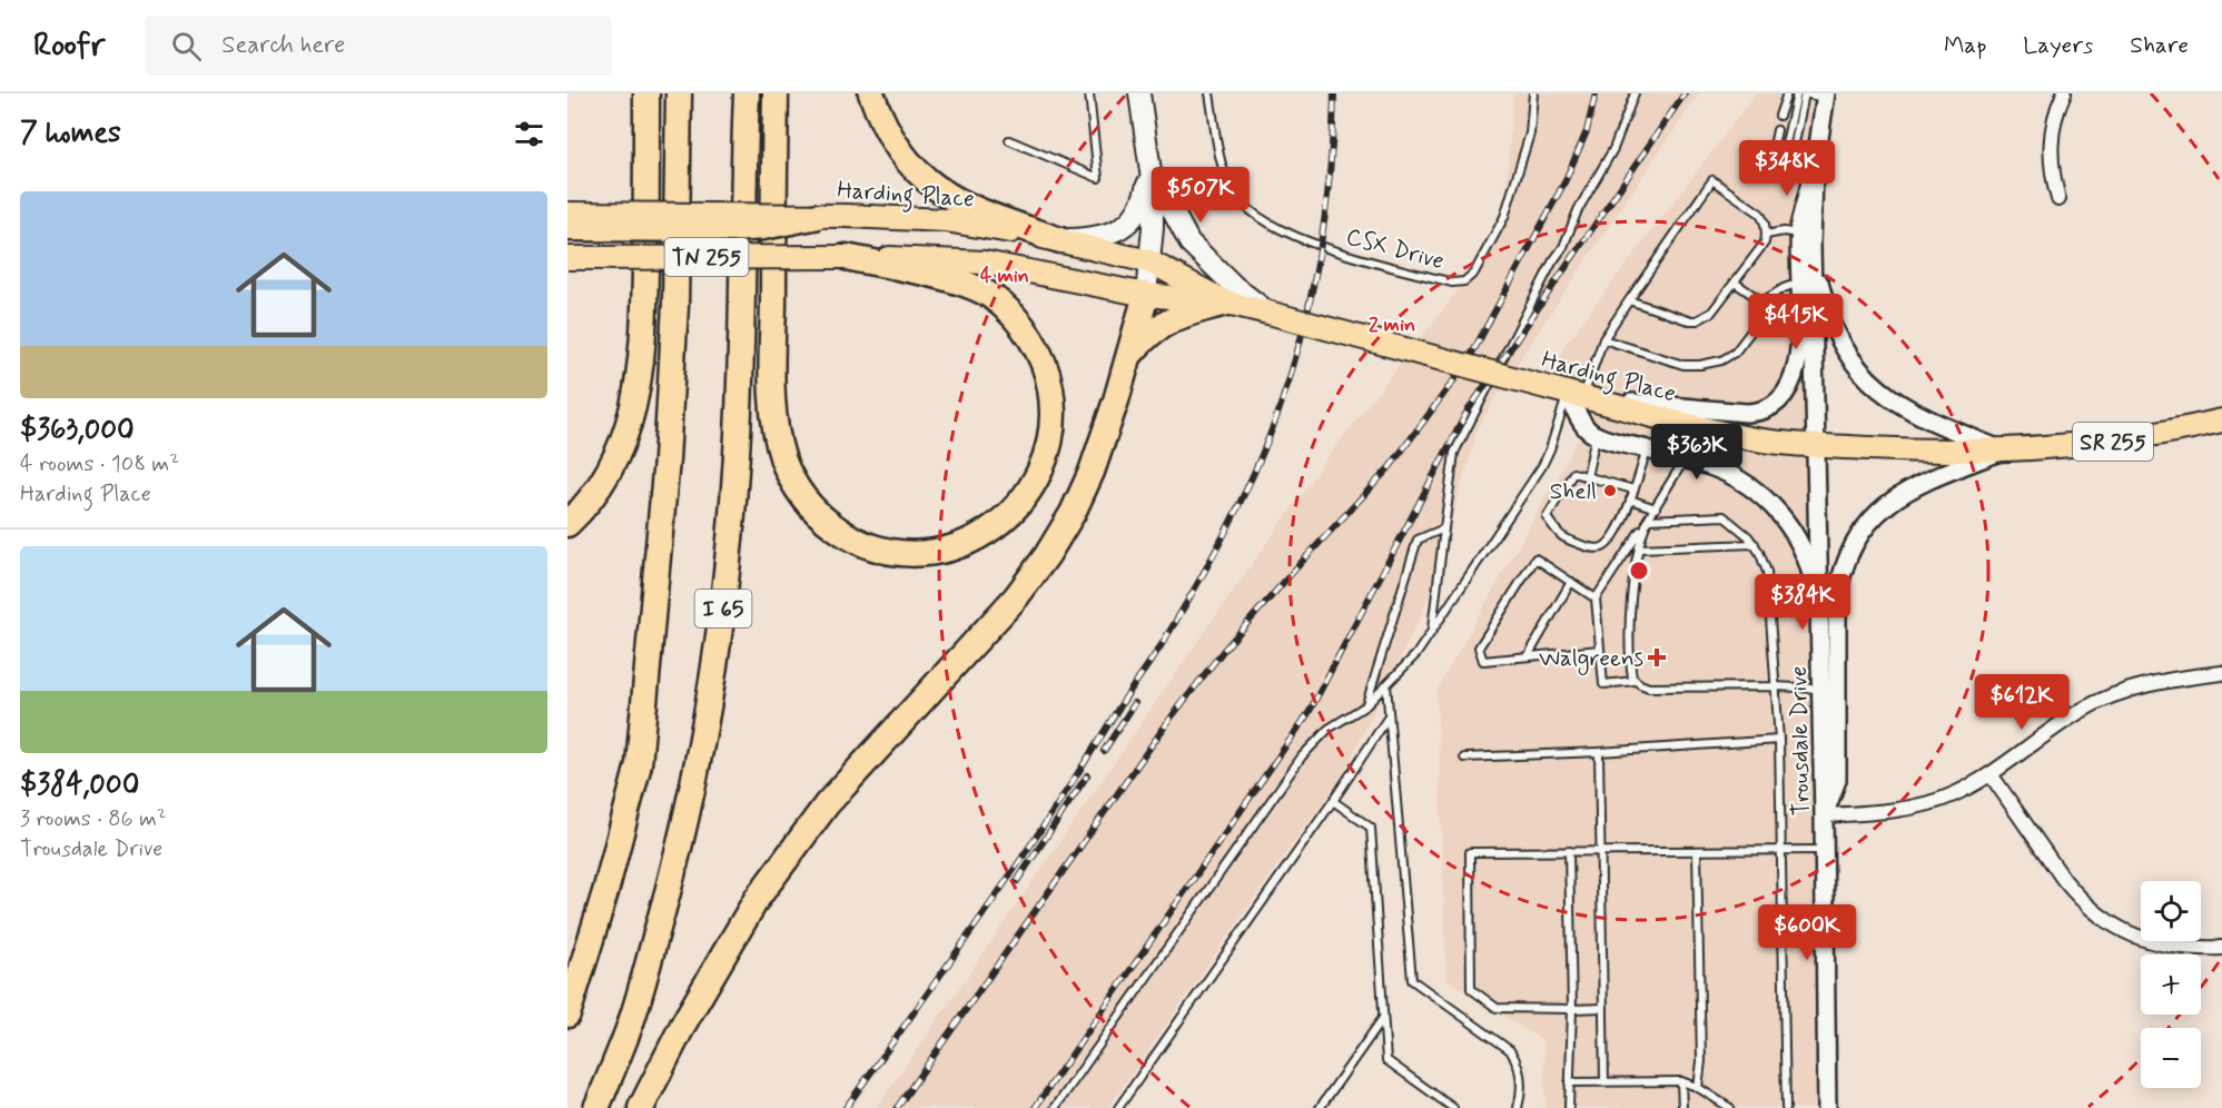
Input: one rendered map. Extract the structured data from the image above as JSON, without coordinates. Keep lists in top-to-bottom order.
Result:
{
  "streets": {
    "highway": ["I 65"],
    "main road": ["Harding Place", "TN 255", "SR 255"],
    "street": ["Trousdale Drive"],
    "lane": ["CSX Drive"]
  },
  "crossings": [
    ["Harding Place", "Trousdale Drive"]
  ],
  "places": {
    "other": ["Shell"],
    "health": ["Walgreens"]
  },
  "page": {
    "header": "Roofr",
    "search": "Search here",
    "nav": ["Map", "Layers", "Share"],
    "heading": "7 homes",
    "price": [
      "$348K",
      "$507K",
      "$415K",
      "$363K",
      "$384K",
      "$612K",
      "$600K"
    ],
    "list": [
      {
        "name": "$363,000",
        "note": "4 rooms · 108 m² · Harding Place"
      },
      {
        "name": "$384,000",
        "note": "3 rooms · 86 m² · Trousdale Drive"
      }
    ],
    "map_buttons": ["+", "−"]
  },
  "rings": ["4 min", "2 min"]
}
